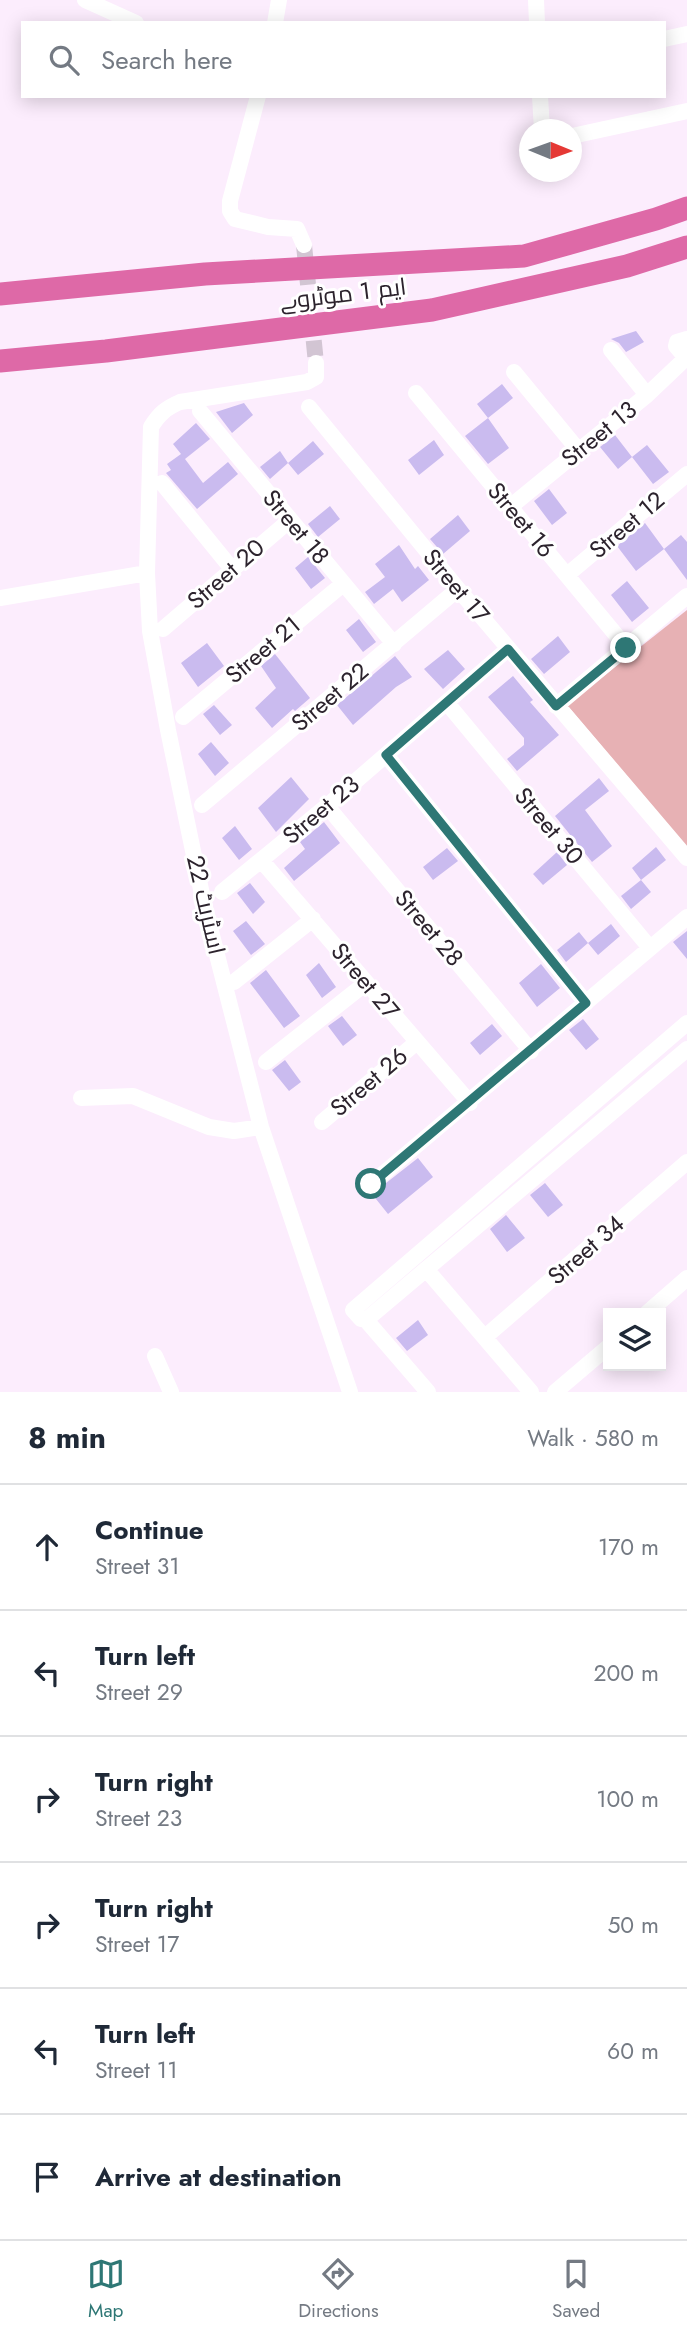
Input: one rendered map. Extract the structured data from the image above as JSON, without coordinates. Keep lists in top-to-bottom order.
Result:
{
  "streets": {
    "highway": ["ایم 1 موٹروے"],
    "street": [
      "Street 13",
      "Street 16",
      "Street 12",
      "Street 18",
      "Street 20",
      "Street 17",
      "Street 21",
      "Street 22",
      "Street 23",
      "Street 30",
      "اسٹریٹ 22",
      "Street 28",
      "Street 27",
      "Street 26",
      "Street 34"
    ]
  },
  "crossings": [
    ["Street 13", "Street 16"],
    ["Street 16", "Street 12"],
    ["Street 18", "Street 20"],
    ["Street 18", "Street 21"],
    ["Street 18", "Street 22"],
    ["Street 17", "Street 22"],
    ["Street 17", "Street 23"],
    ["Street 23", "Street 30"],
    ["Street 23", "Street 28"],
    ["Street 23", "Street 27"],
    ["Street 27", "Street 26"]
  ],
  "north": "right",
  "page": {
    "search": "Search here",
    "heading": ["8 min", "Walk · 580 m"],
    "list": [
      ["Continue", "Street 31", "170 m"],
      ["Turn left", "Street 29", "200 m"],
      ["Turn right", "Street 23", "100 m"],
      ["Turn right", "Street 17", "50 m"],
      ["Turn left", "Street 11", "60 m"],
      "Arrive at destination"
    ],
    "nav": ["Map", "Directions", "Saved"]
  }
}
